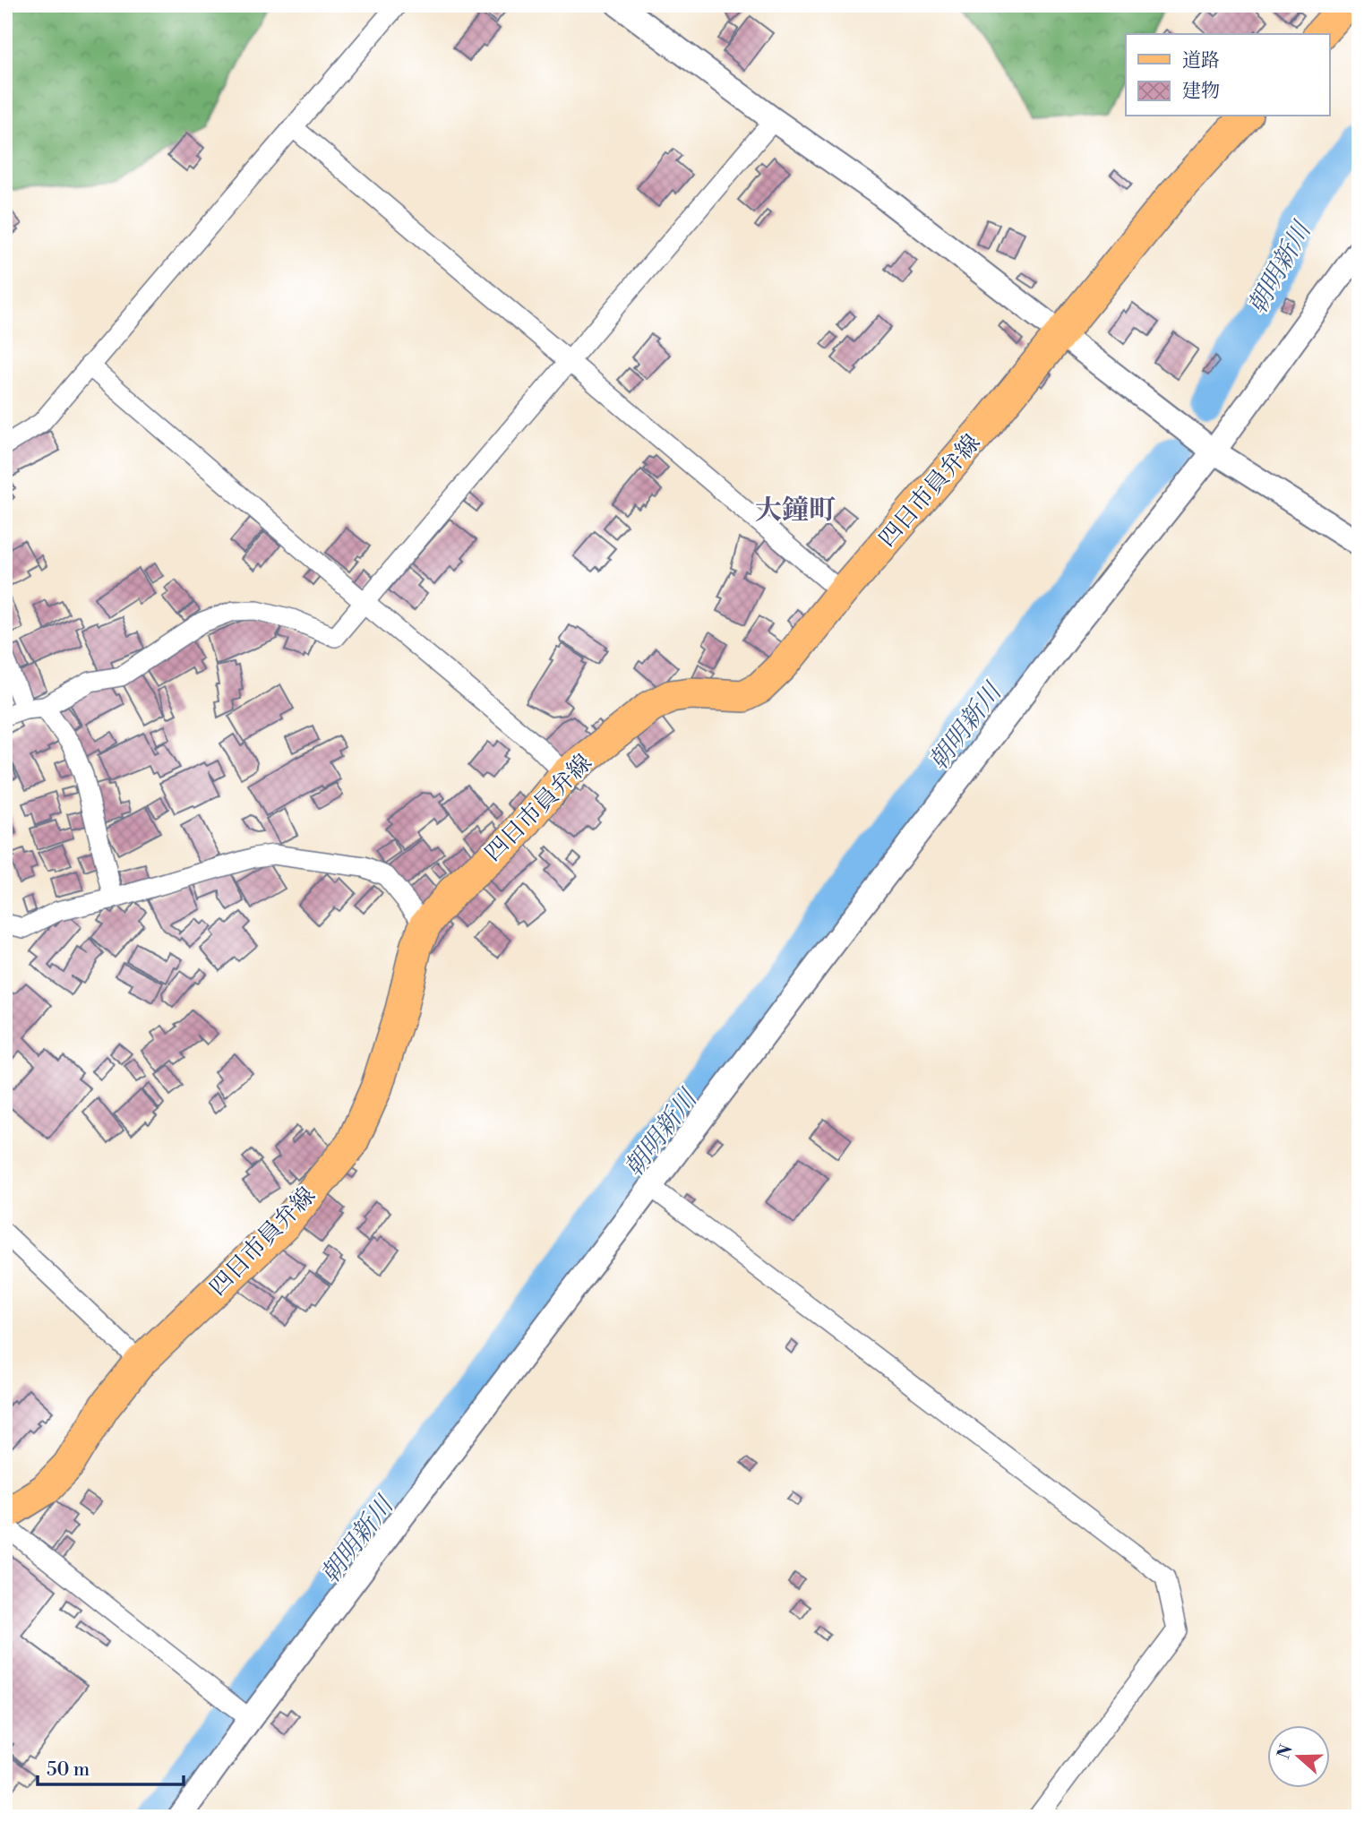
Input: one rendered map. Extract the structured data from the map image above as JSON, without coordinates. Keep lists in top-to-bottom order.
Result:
{
  "streets": {
    "main road": ["四日市員弁線"]
  },
  "districts": ["大鐘町"],
  "water": ["朝明新川"],
  "legend": ["道路", "建物"],
  "scale_bar": "50 m",
  "north": "left"
}
